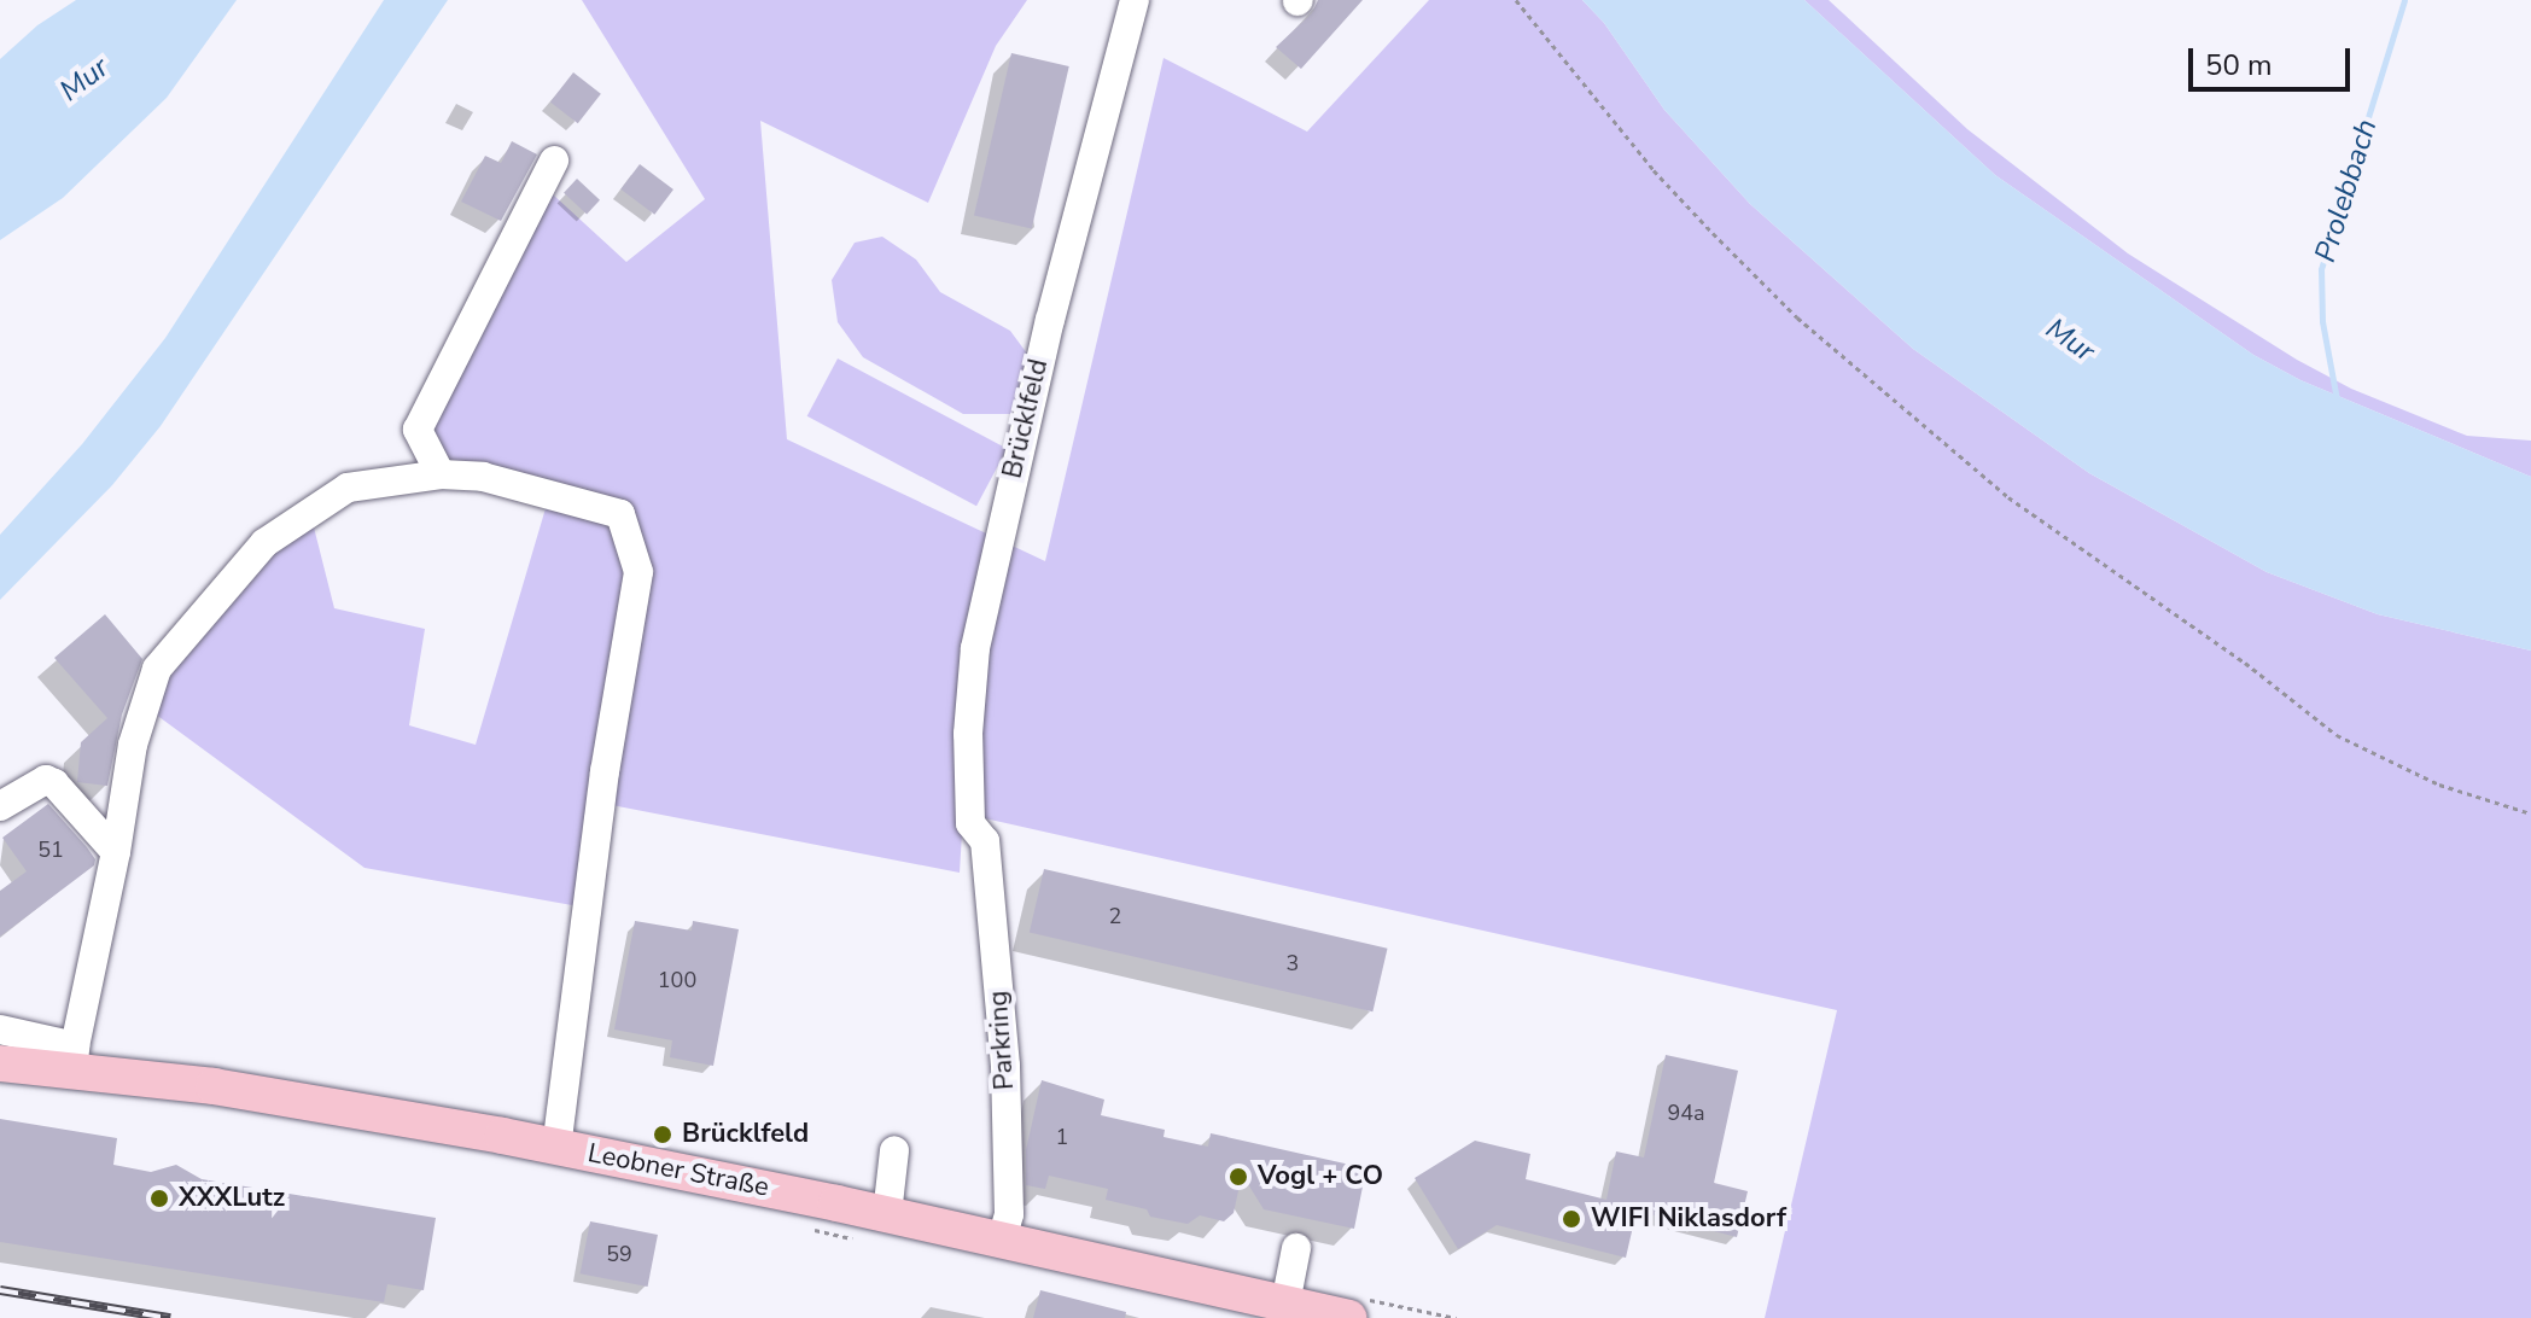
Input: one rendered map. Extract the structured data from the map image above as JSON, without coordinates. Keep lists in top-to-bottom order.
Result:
{
  "streets": {
    "main road": ["Leobner Straße"],
    "street": ["Brücklfeld", "Parkring"]
  },
  "crossings": [
    ["Brücklfeld", "Parkring"],
    ["Parkring", "Leobner Straße"]
  ],
  "water": ["Mur", "Prolebbach"],
  "places": [
    "Brücklfeld",
    "Vogl + CO",
    "XXXLutz",
    "WIFI Niklasdorf"
  ],
  "house_numbers": [
    "51",
    "2",
    "3",
    "100",
    "94a",
    "1",
    "59"
  ],
  "scale_bar": "50 m"
}
